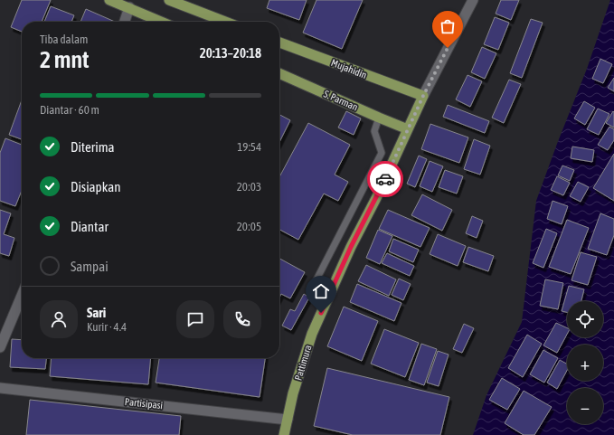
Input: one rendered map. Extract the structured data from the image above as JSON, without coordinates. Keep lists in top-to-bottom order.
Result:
{
  "streets": {
    "main road": ["Mujahidin", "S. Parman", "Pattimura"],
    "street": ["Partisipasi"]
  },
  "crossings": [
    ["Mujahidin", "Pattimura"],
    ["S. Parman", "Pattimura"],
    ["Pattimura", "Partisipasi"]
  ],
  "page": {
    "heading": ["2 mnt", "Tiba dalam", "20:13–20:18"],
    "panel": ["Sari", "Kurir · 4.4"],
    "bar": "Diantar · 60 m",
    "list": [
      ["Diterima", "19:54"],
      ["Disiapkan", "20:03"],
      ["Diantar", "20:05"],
      "Sampai"
    ],
    "map_buttons": ["+", "−"]
  }
}
